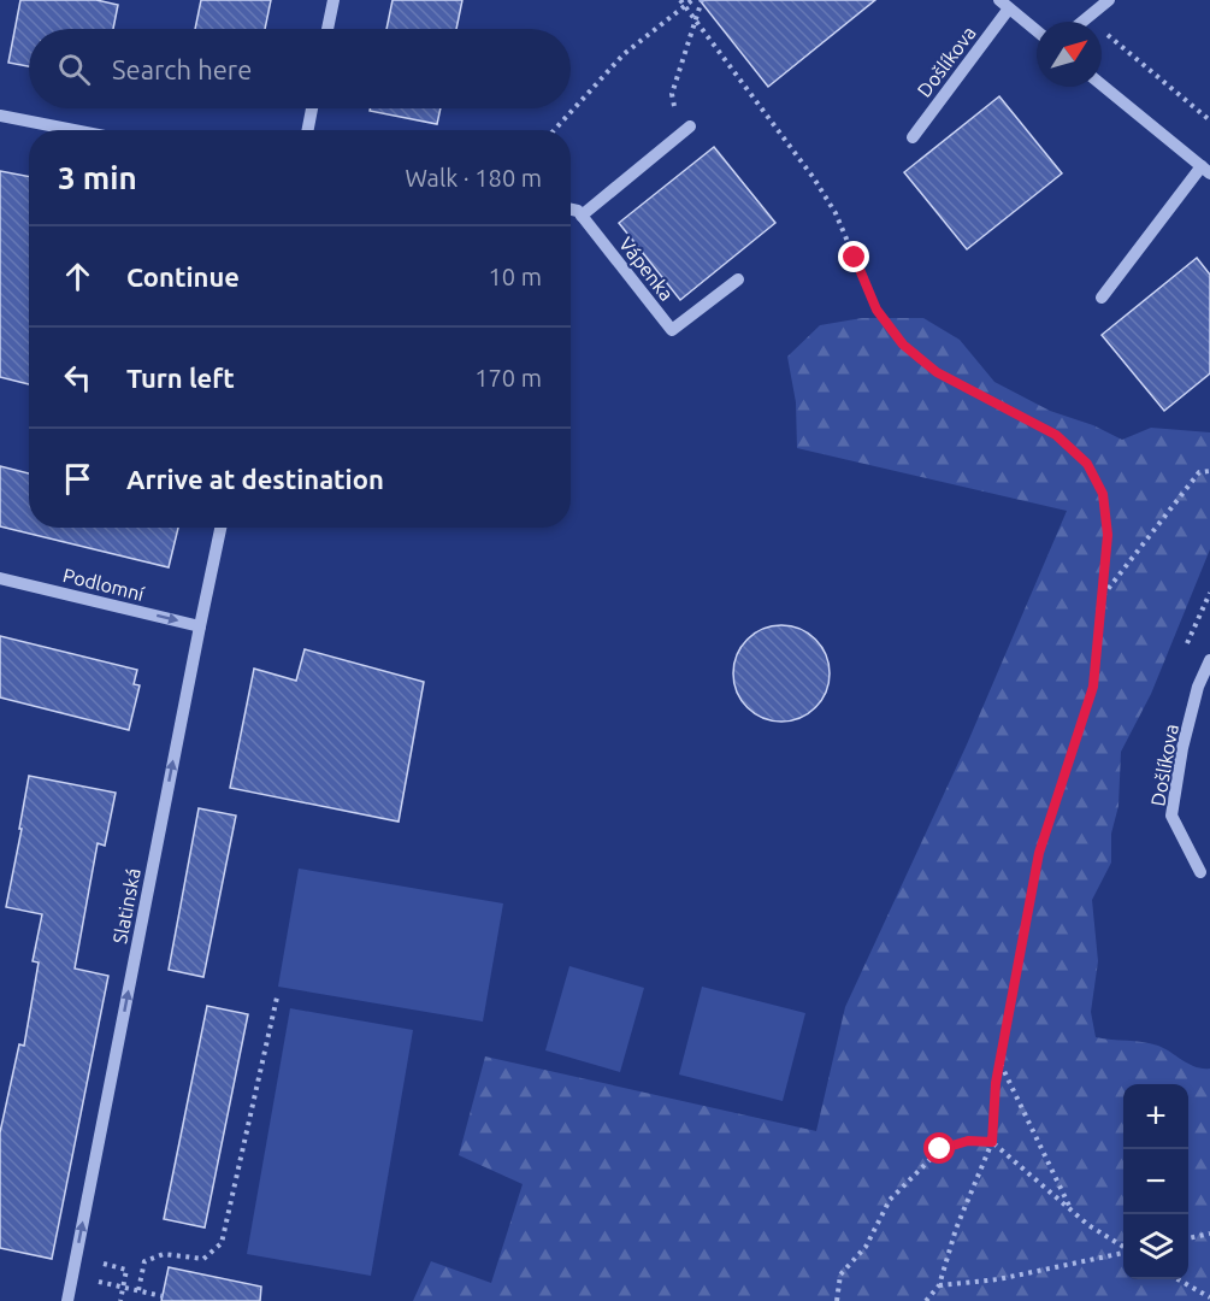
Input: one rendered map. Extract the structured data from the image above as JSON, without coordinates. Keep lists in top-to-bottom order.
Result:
{
  "streets": {
    "street": [
      "Došlíkova",
      "Vápenka",
      "Podlomní",
      "Slatinská"
    ]
  },
  "crossings": [
    ["Podlomní", "Slatinská"]
  ],
  "one_way": ["Podlomní", "Slatinská"],
  "north": "top right",
  "page": {
    "search": "Search here",
    "heading": ["3 min", "Walk · 180 m"],
    "list": [
      ["Continue", "10 m"],
      ["Turn left", "170 m"],
      "Arrive at destination"
    ],
    "map_buttons": ["+", "−"]
  }
}
